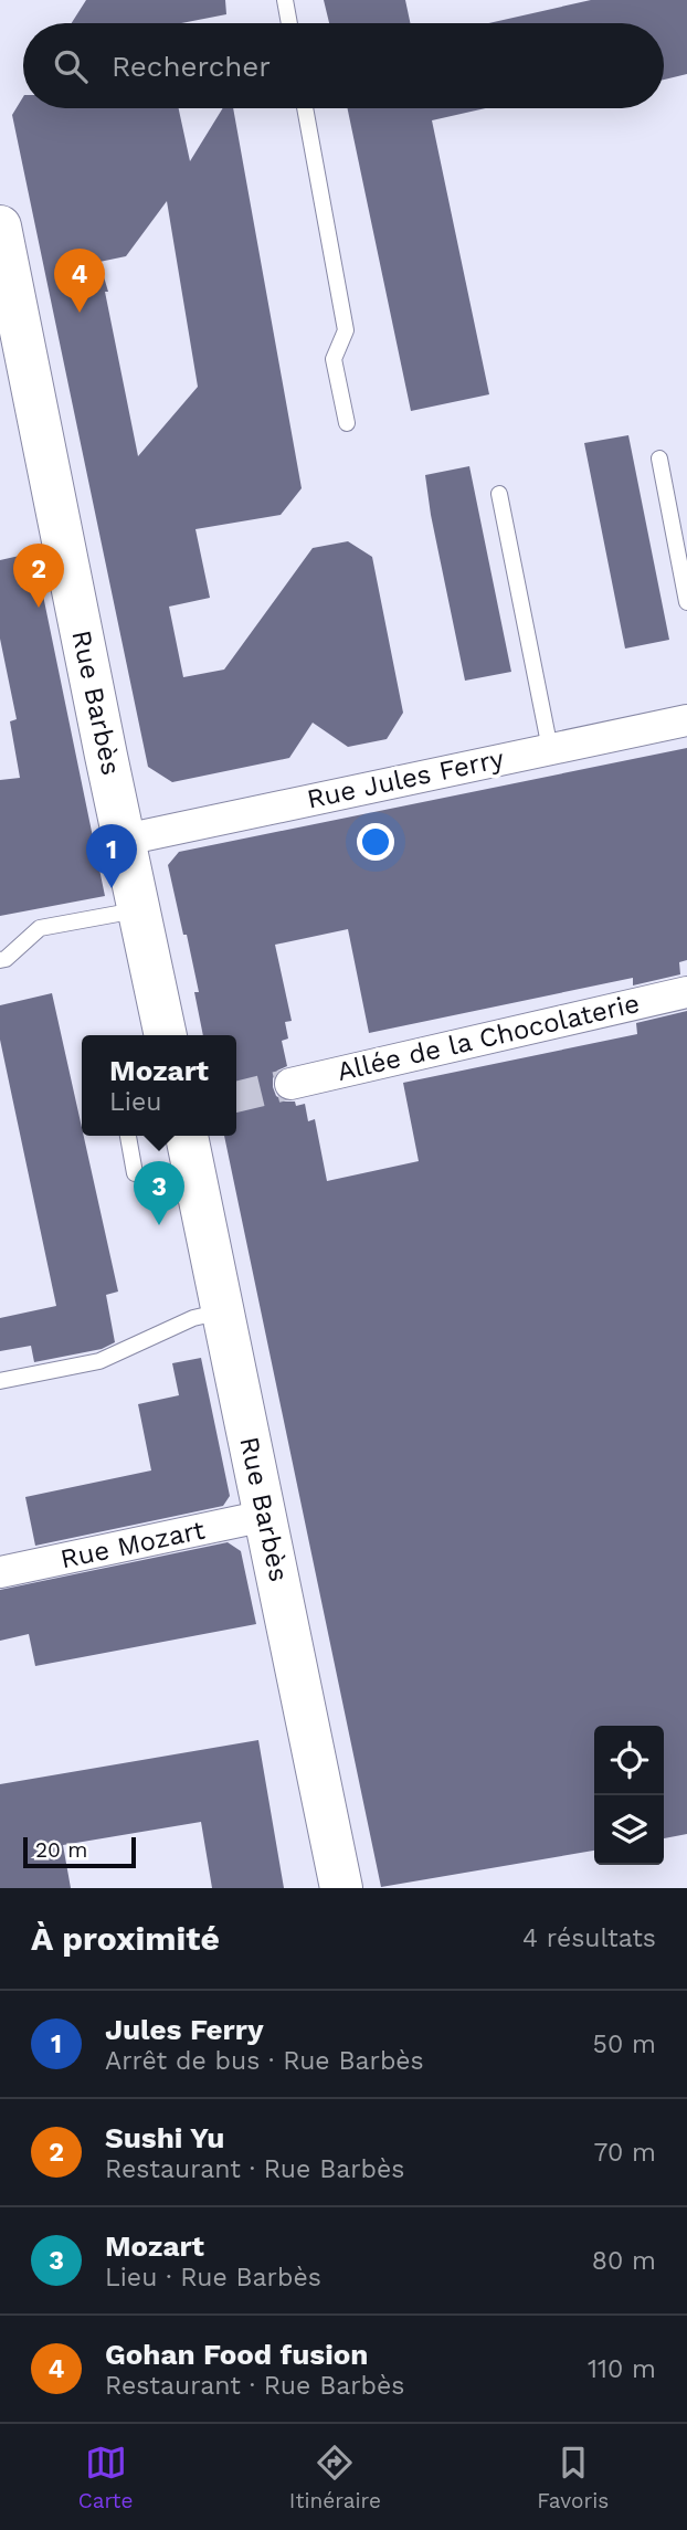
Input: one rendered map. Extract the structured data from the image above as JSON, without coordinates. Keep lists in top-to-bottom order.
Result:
{
  "streets": {
    "main road": ["Rue Barbès"],
    "street": ["Rue Jules Ferry", "Allée de la Chocolaterie", "Rue Mozart"]
  },
  "crossings": [
    ["Rue Barbès", "Rue Jules Ferry"],
    ["Rue Barbès", "Rue Mozart"]
  ],
  "scale_bar": "20 m",
  "page": {
    "search": "Rechercher",
    "pins": [
      "4",
      "2",
      "1",
      "3"
    ],
    "popup": ["Mozart", "Lieu"],
    "scale": "20 m",
    "heading": ["À proximité", "4 résultats"],
    "list": [
      {
        "mark": "1",
        "name": "Jules Ferry",
        "note": "Arrêt de bus · Rue Barbès",
        "value": "50 m"
      },
      {
        "mark": "2",
        "name": "Sushi Yu",
        "note": "Restaurant · Rue Barbès",
        "value": "70 m"
      },
      {
        "mark": "3",
        "name": "Mozart",
        "note": "Lieu · Rue Barbès",
        "value": "80 m"
      },
      {
        "mark": "4",
        "name": "Gohan Food fusion",
        "note": "Restaurant · Rue Barbès",
        "value": "110 m"
      }
    ],
    "nav": ["Carte", "Itinéraire", "Favoris"]
  }
}
